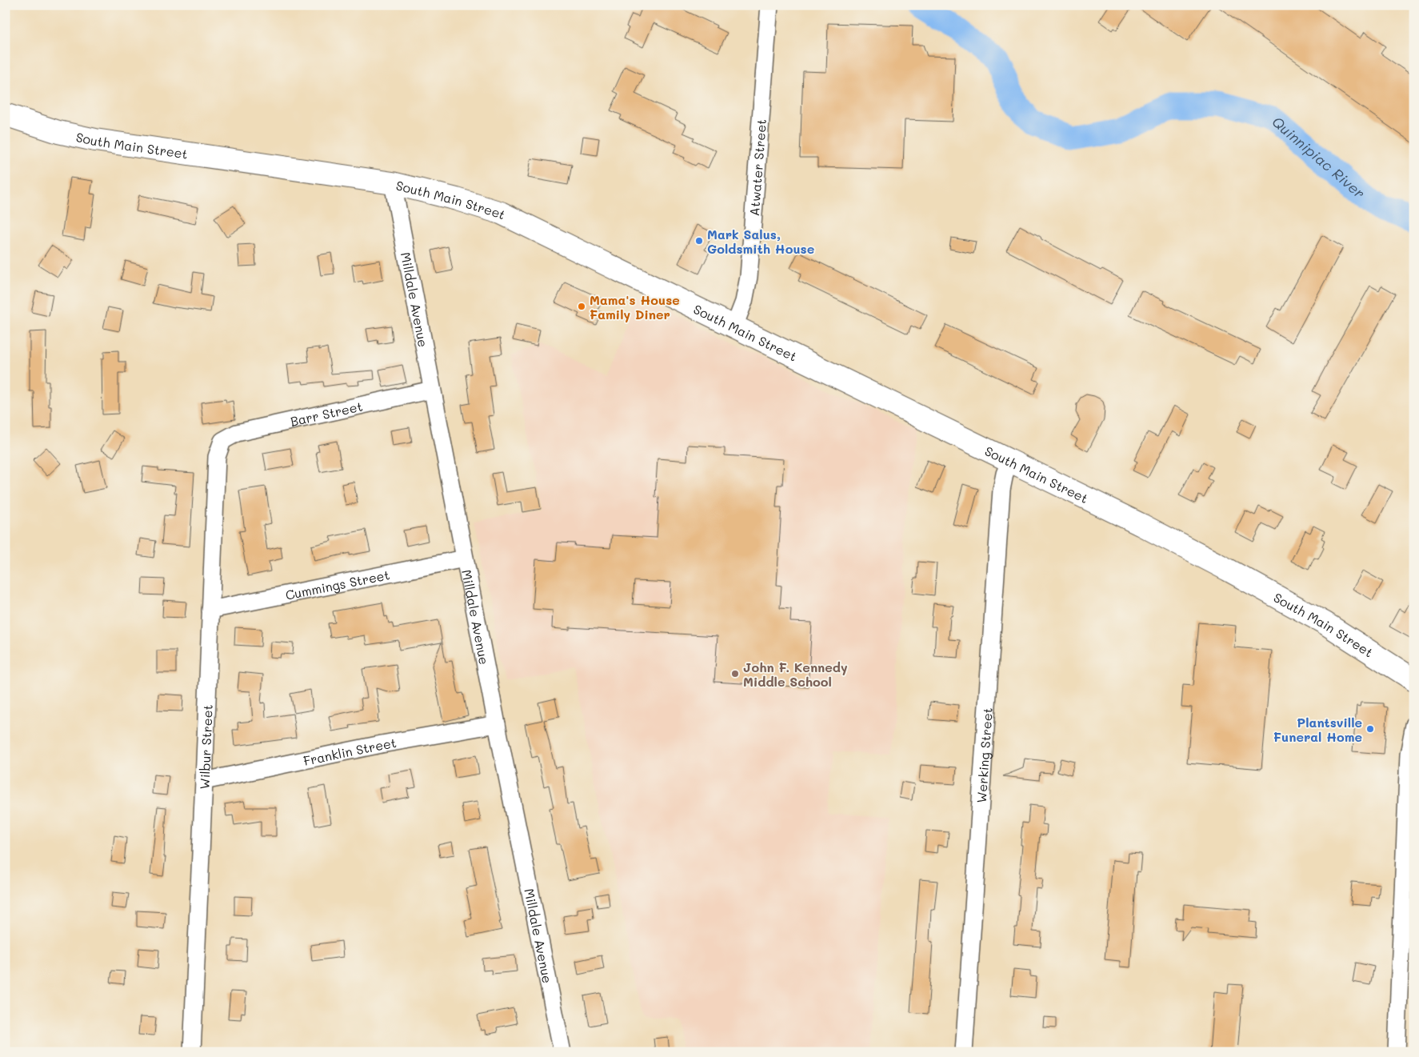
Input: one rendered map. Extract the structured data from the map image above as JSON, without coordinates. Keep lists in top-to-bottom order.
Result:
{
  "streets": {
    "highway": ["South Main Street"],
    "street": [
      "Atwater Street",
      "Milldale Avenue",
      "Barr Street",
      "Cummings Street",
      "Wilbur Street",
      "Franklin Street",
      "Werking Street"
    ]
  },
  "crossings": [
    ["South Main Street", "Atwater Street"],
    ["South Main Street", "Milldale Avenue"],
    ["South Main Street", "Werking Street"],
    ["Milldale Avenue", "Barr Street"],
    ["Milldale Avenue", "Cummings Street"],
    ["Milldale Avenue", "Franklin Street"],
    ["Barr Street", "Wilbur Street"],
    ["Cummings Street", "Wilbur Street"],
    ["Wilbur Street", "Franklin Street"]
  ],
  "water": ["Quinnipiac River"],
  "places": [
    "Mark Salus, Goldsmith House",
    "Mama's House Family Diner",
    "John F. Kennedy Middle School",
    "Plantsville Funeral Home"
  ]
}
